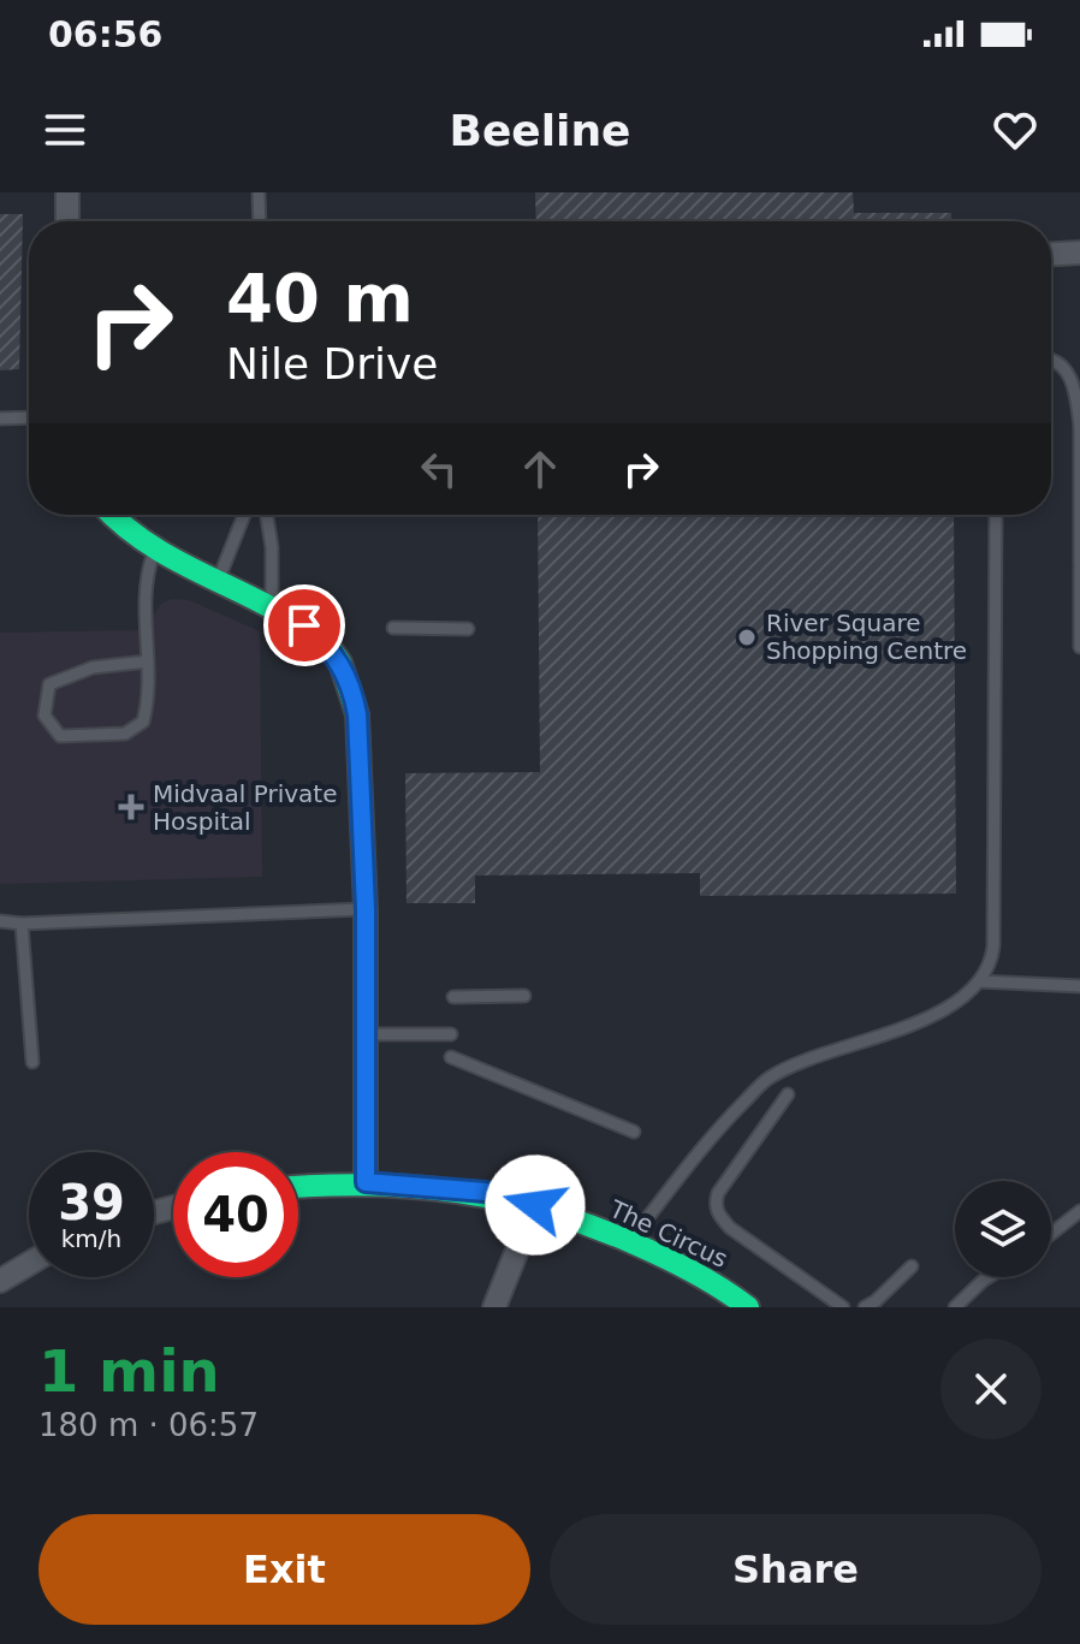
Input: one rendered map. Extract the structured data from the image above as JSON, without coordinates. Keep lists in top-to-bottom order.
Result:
{
  "streets": {
    "street": ["The Circus"]
  },
  "places": {
    "other": ["River Square Shopping Centre"],
    "health": ["Midvaal Private Hospital"]
  },
  "page": {
    "status": "06:56",
    "header": "Beeline",
    "turn": ["40 m", "Nile Drive"],
    "speed": "39 km/h",
    "limit": "40",
    "heading": ["1 min", "180 m · 06:57"],
    "buttons": ["Exit", "Share"]
  }
}
